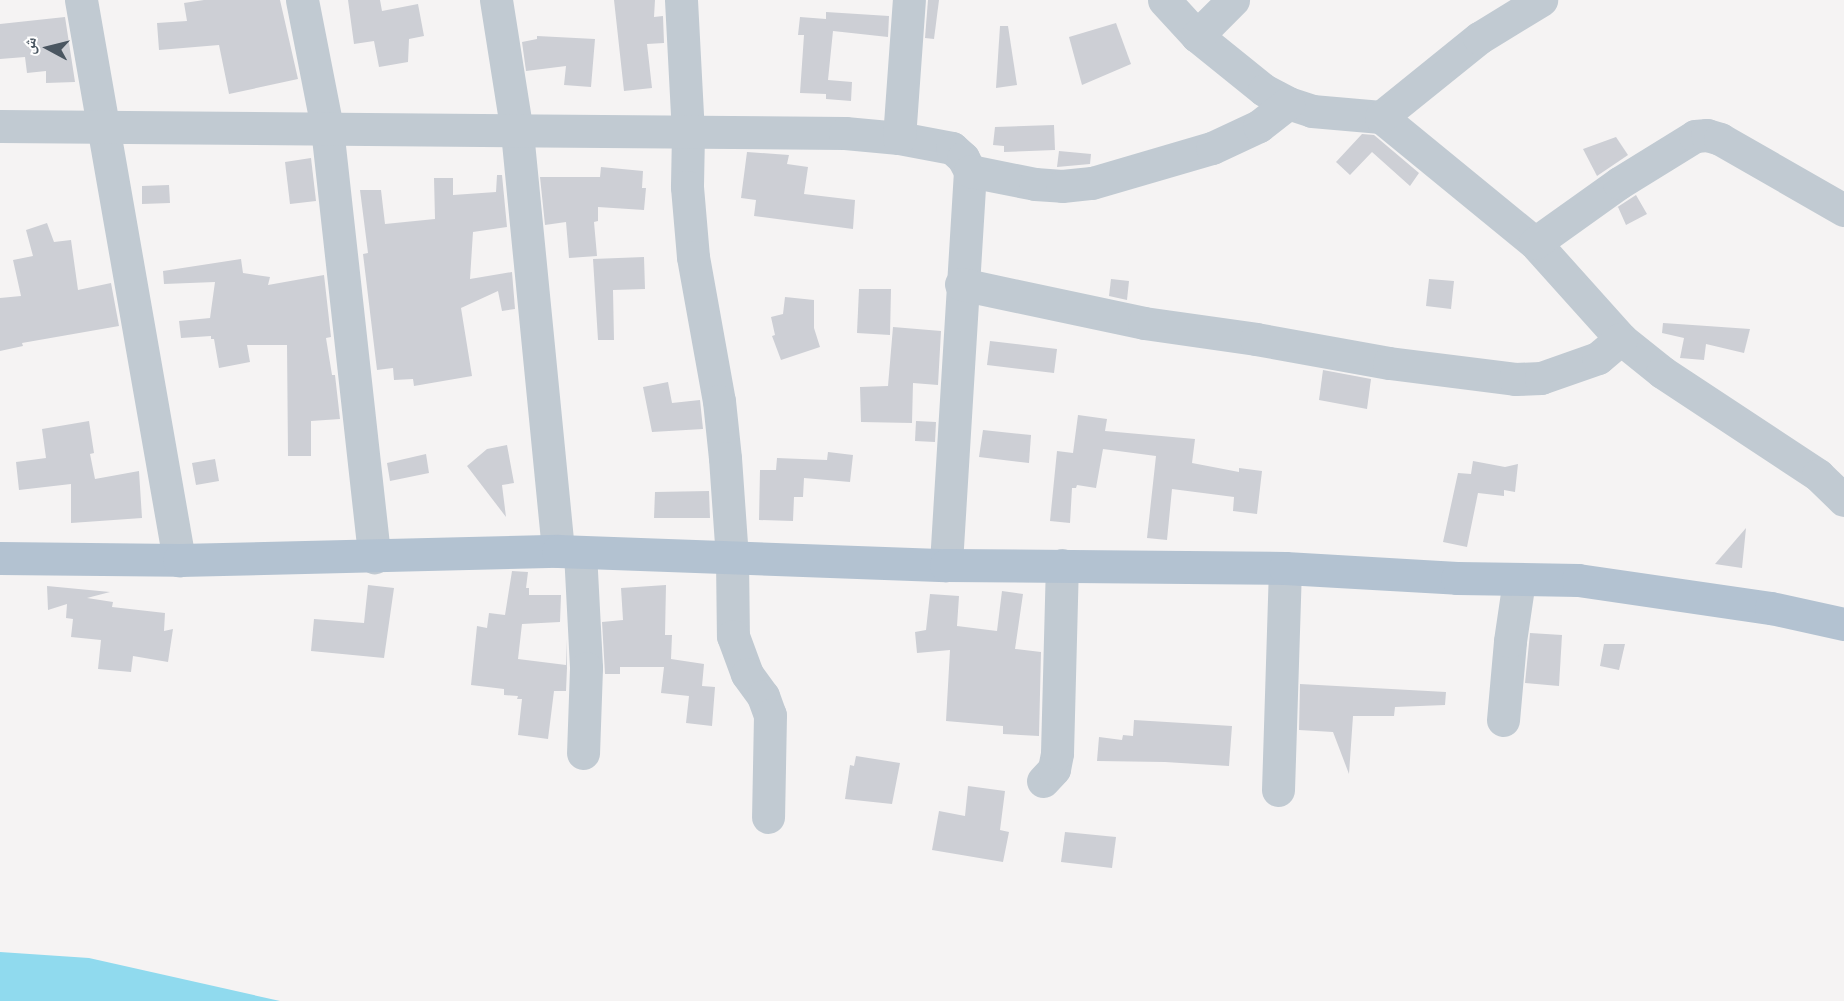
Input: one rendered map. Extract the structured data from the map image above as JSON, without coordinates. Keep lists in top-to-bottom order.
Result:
{
  "north": "left"
}
